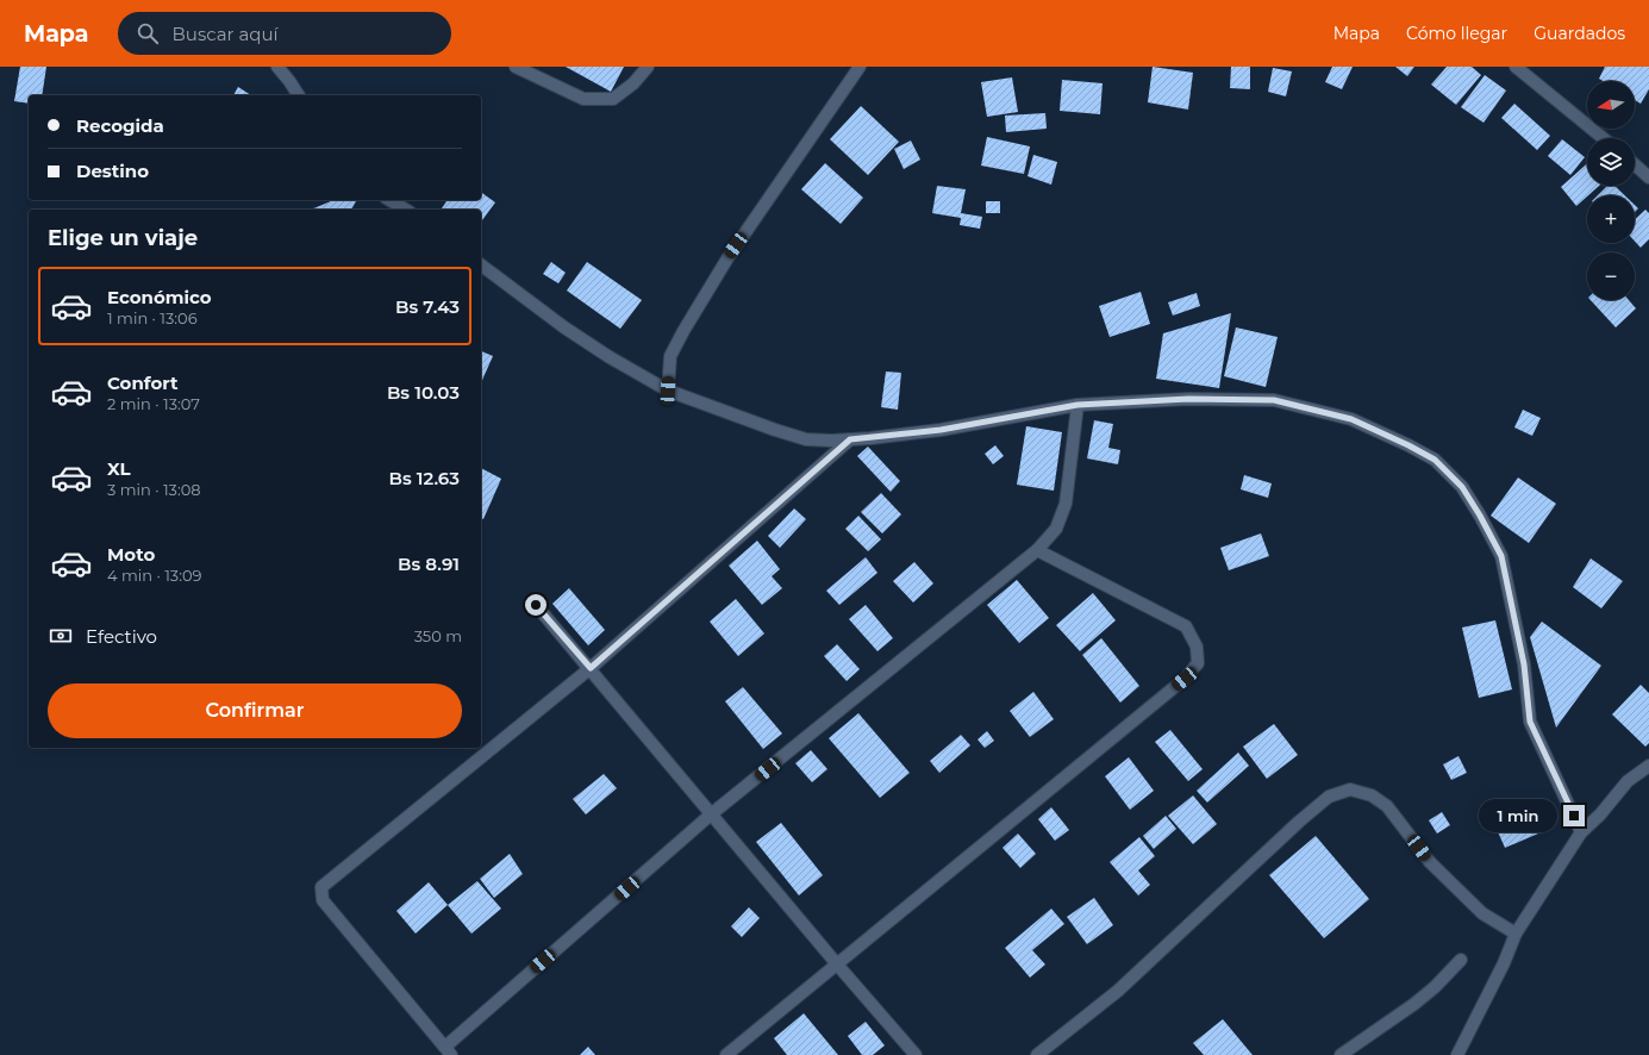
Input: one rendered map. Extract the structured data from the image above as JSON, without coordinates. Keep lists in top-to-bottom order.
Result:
{
  "north": "left",
  "page": {
    "header": "Mapa",
    "search": "Buscar aquí",
    "nav": ["Mapa", "Cómo llegar", "Guardados"],
    "map_buttons": ["+", "−"],
    "banner": ["Recogida", "Destino"],
    "heading": "Elige un viaje",
    "list": [
      {
        "name": "Económico",
        "note": "1 min · 13:06",
        "value": "Bs 7.43"
      },
      {
        "name": "Confort",
        "note": "2 min · 13:07",
        "value": "Bs 10.03"
      },
      {
        "name": "XL",
        "note": "3 min · 13:08",
        "value": "Bs 12.63"
      },
      {
        "name": "Moto",
        "note": "4 min · 13:09",
        "value": "Bs 8.91"
      }
    ],
    "pay": ["Efectivo", "350 m"],
    "buttons": "Confirmar",
    "bubble": "1 min"
  }
}
